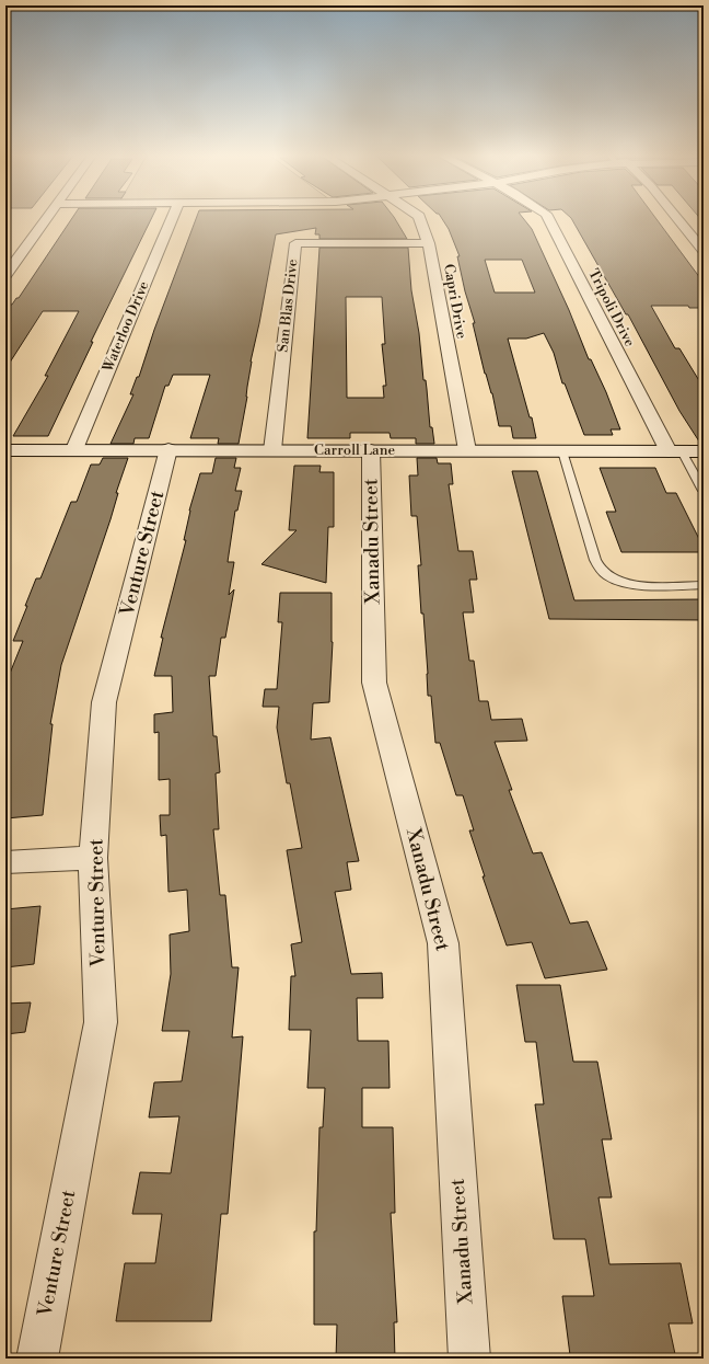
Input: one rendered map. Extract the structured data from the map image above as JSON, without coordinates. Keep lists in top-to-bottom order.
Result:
{
  "streets": {
    "street": [
      "Capri Drive",
      "San Blas Drive",
      "Tripoli Drive",
      "Waterloo Drive",
      "Carroll Lane",
      "Xanadu Street",
      "Venture Street"
    ]
  },
  "crossings": [
    ["Capri Drive", "San Blas Drive"],
    ["Capri Drive", "Carroll Lane"],
    ["San Blas Drive", "Carroll Lane"],
    ["Tripoli Drive", "Carroll Lane"],
    ["Waterloo Drive", "Carroll Lane"],
    ["Carroll Lane", "Xanadu Street"],
    ["Carroll Lane", "Venture Street"]
  ]
}
